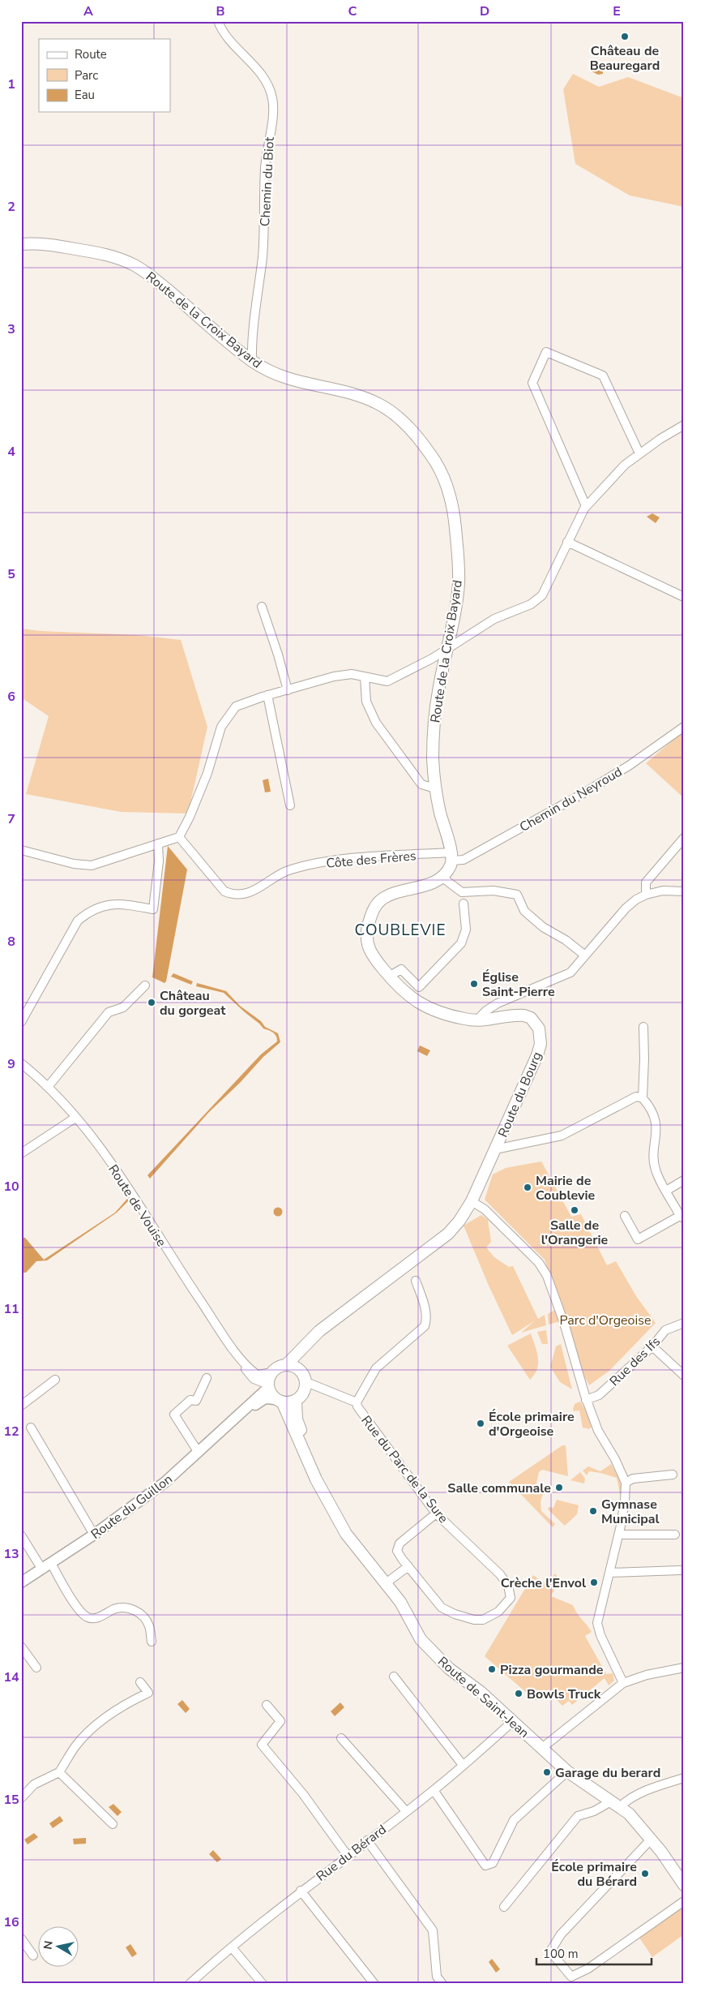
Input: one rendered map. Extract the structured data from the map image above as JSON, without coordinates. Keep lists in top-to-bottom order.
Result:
{
  "streets": {
    "main road": ["Route de la Croix Bayard", "Route du Bourg", "Route de Saint-Jean"],
    "street": [
      "Chemin du Biot",
      "Chemin du Neyroud",
      "Côte des Frères",
      "Route de Vouise",
      "Rue des Ifs",
      "Rue du Parc de la Sure",
      "Route du Guillon",
      "Rue du Bérard"
    ]
  },
  "crossings": [
    ["Chemin du Biot", "Route de la Croix Bayard"],
    ["Route de la Croix Bayard", "Chemin du Neyroud"],
    ["Route de la Croix Bayard", "Côte des Frères"],
    ["Chemin du Neyroud", "Côte des Frères"],
    ["Route du Bourg", "Route de Vouise"],
    ["Route du Bourg", "Route du Guillon"],
    ["Route du Bourg", "Route de Saint-Jean"],
    ["Route de Vouise", "Route du Guillon"],
    ["Route de Vouise", "Route de Saint-Jean"],
    ["Route du Guillon", "Route de Saint-Jean"],
    ["Route de Saint-Jean", "Rue du Bérard"]
  ],
  "districts": ["COUBLEVIE"],
  "parks": ["Parc d'Orgeoise"],
  "places": [
    "Château de Beauregard",
    "Église Saint-Pierre",
    "Château du gorgeat",
    "Mairie de Coublevie",
    "Salle de l'Orangerie",
    "École primaire d'Orgeoise",
    "Salle communale",
    "Gymnase Municipal",
    "Crèche l'Envol",
    "Pizza gourmande",
    "Bowls Truck",
    "Garage du berard",
    "École primaire du Bérard"
  ],
  "legend": ["Route", "Parc", "Eau"],
  "scale_bar": "100 m",
  "north": "left",
  "grid": {
    "columns": [
      "A",
      "B",
      "C",
      "D",
      "E"
    ],
    "rows": [
      "1",
      "2",
      "3",
      "4",
      "5",
      "6",
      "7",
      "8",
      "9",
      "10",
      "11",
      "12",
      "13",
      "14",
      "15",
      "16"
    ]
  }
}
